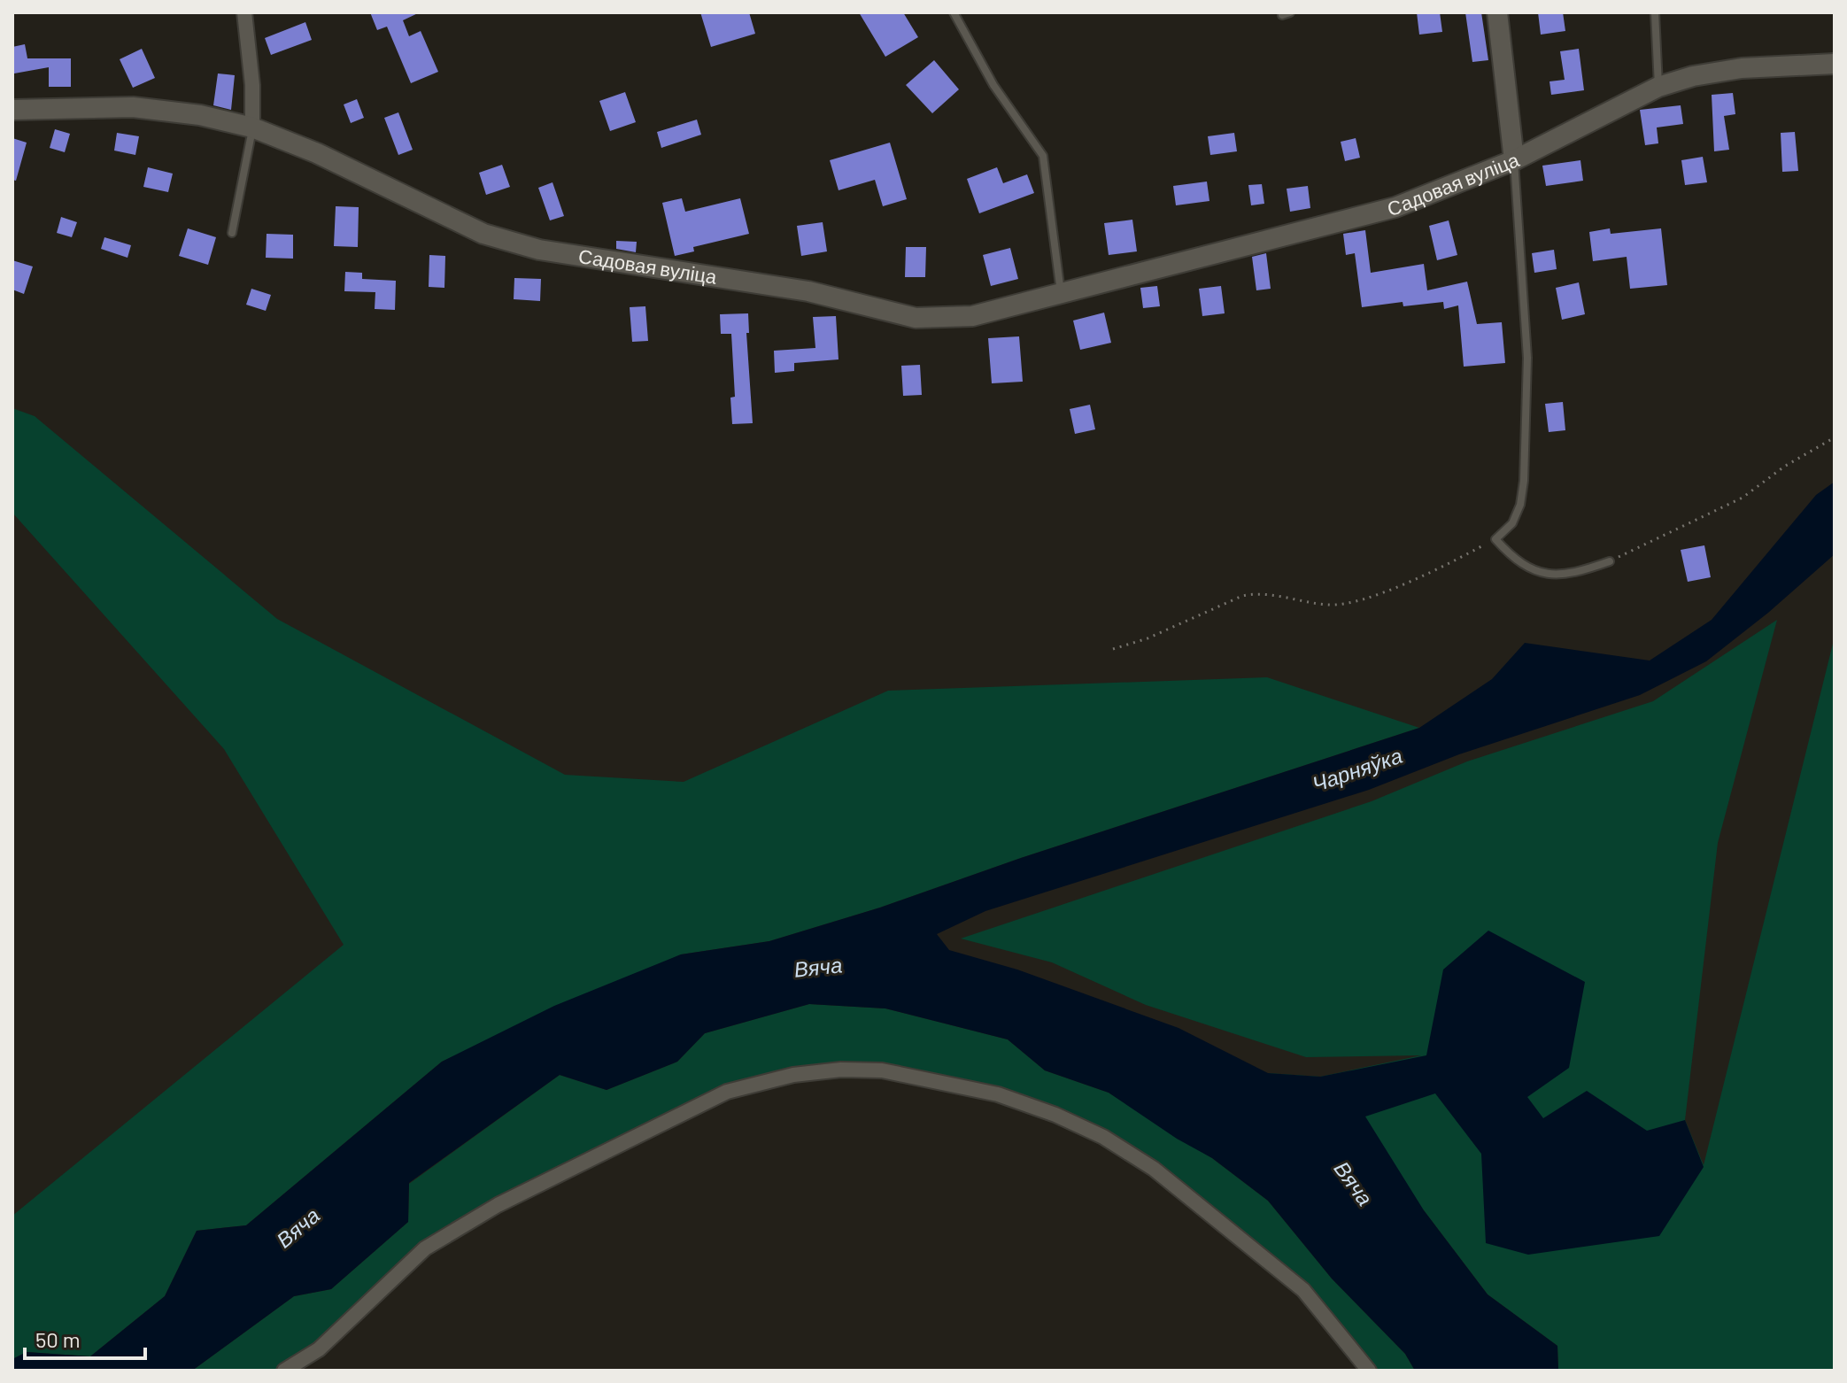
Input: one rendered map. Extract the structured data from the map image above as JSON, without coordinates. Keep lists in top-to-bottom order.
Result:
{
  "streets": {
    "street": ["Садовая вуліца"]
  },
  "water": ["Чарняўка", "Вяча"],
  "scale_bar": "50 m"
}
